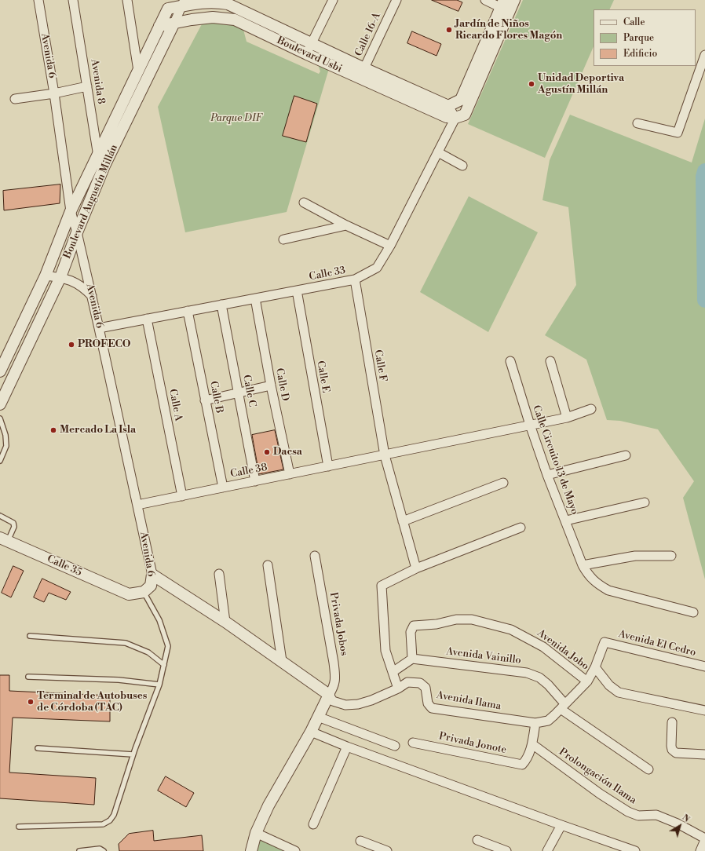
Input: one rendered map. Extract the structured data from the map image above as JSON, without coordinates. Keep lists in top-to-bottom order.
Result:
{
  "streets": {
    "street": [
      "Calle 16-A",
      "Boulevard Usbi",
      "Avenida 6",
      "Avenida 8",
      "Boulevard Augustín Millán",
      "Calle 33",
      "Calle F",
      "Calle E",
      "Calle D",
      "Calle C",
      "Calle B",
      "Calle A",
      "Calle Circuito 13 de Mayo",
      "Calle 38",
      "Calle 35",
      "Privada Jobos",
      "Avenida El Cedro",
      "Avenida Jobo",
      "Avenida Vainillo",
      "Avenida Ilama",
      "Privada Jonote",
      "Prolongación Ilama"
    ]
  },
  "crossings": [
    ["Calle 16-A", "Boulevard Usbi"],
    ["Boulevard Usbi", "Boulevard Augustín Millán"],
    ["Boulevard Usbi", "Calle 33"],
    ["Avenida 6", "Boulevard Augustín Millán"],
    ["Avenida 6", "Calle 33"],
    ["Avenida 6", "Calle 38"],
    ["Avenida 6", "Calle 35"],
    ["Avenida 8", "Boulevard Augustín Millán"],
    ["Calle 33", "Calle F"],
    ["Calle 33", "Calle E"],
    ["Calle 33", "Calle D"],
    ["Calle 33", "Calle C"],
    ["Calle 33", "Calle B"],
    ["Calle 33", "Calle A"],
    ["Calle F", "Calle 38"],
    ["Calle E", "Calle 38"],
    ["Calle D", "Calle 38"],
    ["Calle C", "Calle 38"],
    ["Calle B", "Calle 38"],
    ["Calle A", "Calle 38"],
    ["Calle Circuito 13 de Mayo", "Calle 38"],
    ["Privada Jobos", "Avenida Ilama"],
    ["Avenida Jobo", "Avenida Vainillo"],
    ["Privada Jonote", "Prolongación Ilama"]
  ],
  "parks": ["Parque DIF"],
  "places": [
    "Jardín de Niños Ricardo Flores Magón",
    "Unidad Deportiva Agustín Millán",
    "PROFECO",
    "Mercado La Isla",
    "Dacsa",
    "Terminal de Autobuses de Córdoba (TAC)"
  ],
  "legend": ["Calle", "Parque", "Edificio"],
  "north": "top right"
}
